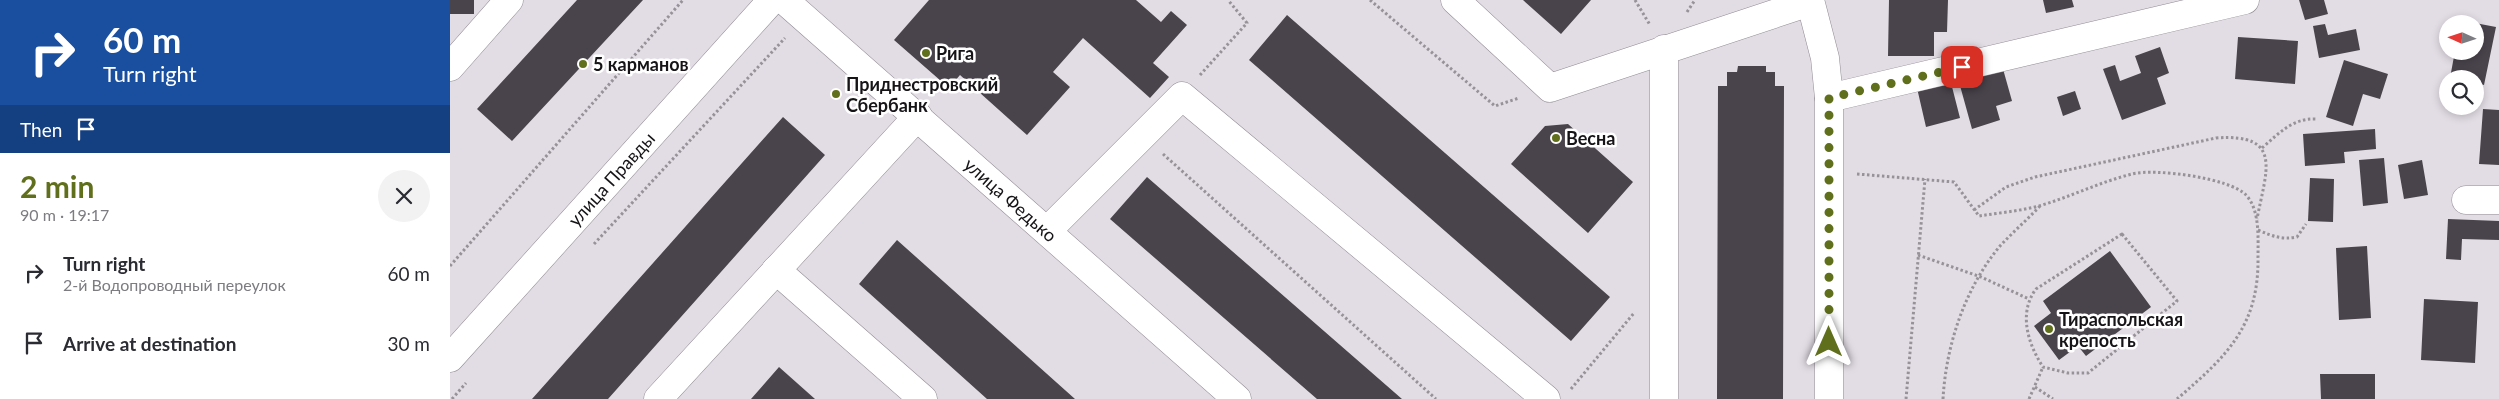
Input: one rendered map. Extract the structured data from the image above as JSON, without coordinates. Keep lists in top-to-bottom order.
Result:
{
  "streets": {
    "street": ["улица Правды", "улица Федько"]
  },
  "places": [
    "Рига",
    "5 карманов",
    "Приднестровский Сбербанк",
    "Весна",
    "Тираспольская крепость"
  ],
  "north": "left",
  "page": {
    "turn": ["60 m", "Turn right"],
    "then": "Then",
    "heading": ["2 min", "90 m · 19:17"],
    "list": [
      {
        "name": "Turn right",
        "note": "2-й Водопроводный переулок",
        "value": "60 m"
      },
      {
        "name": "Arrive at destination",
        "value": "30 m"
      }
    ]
  }
}
